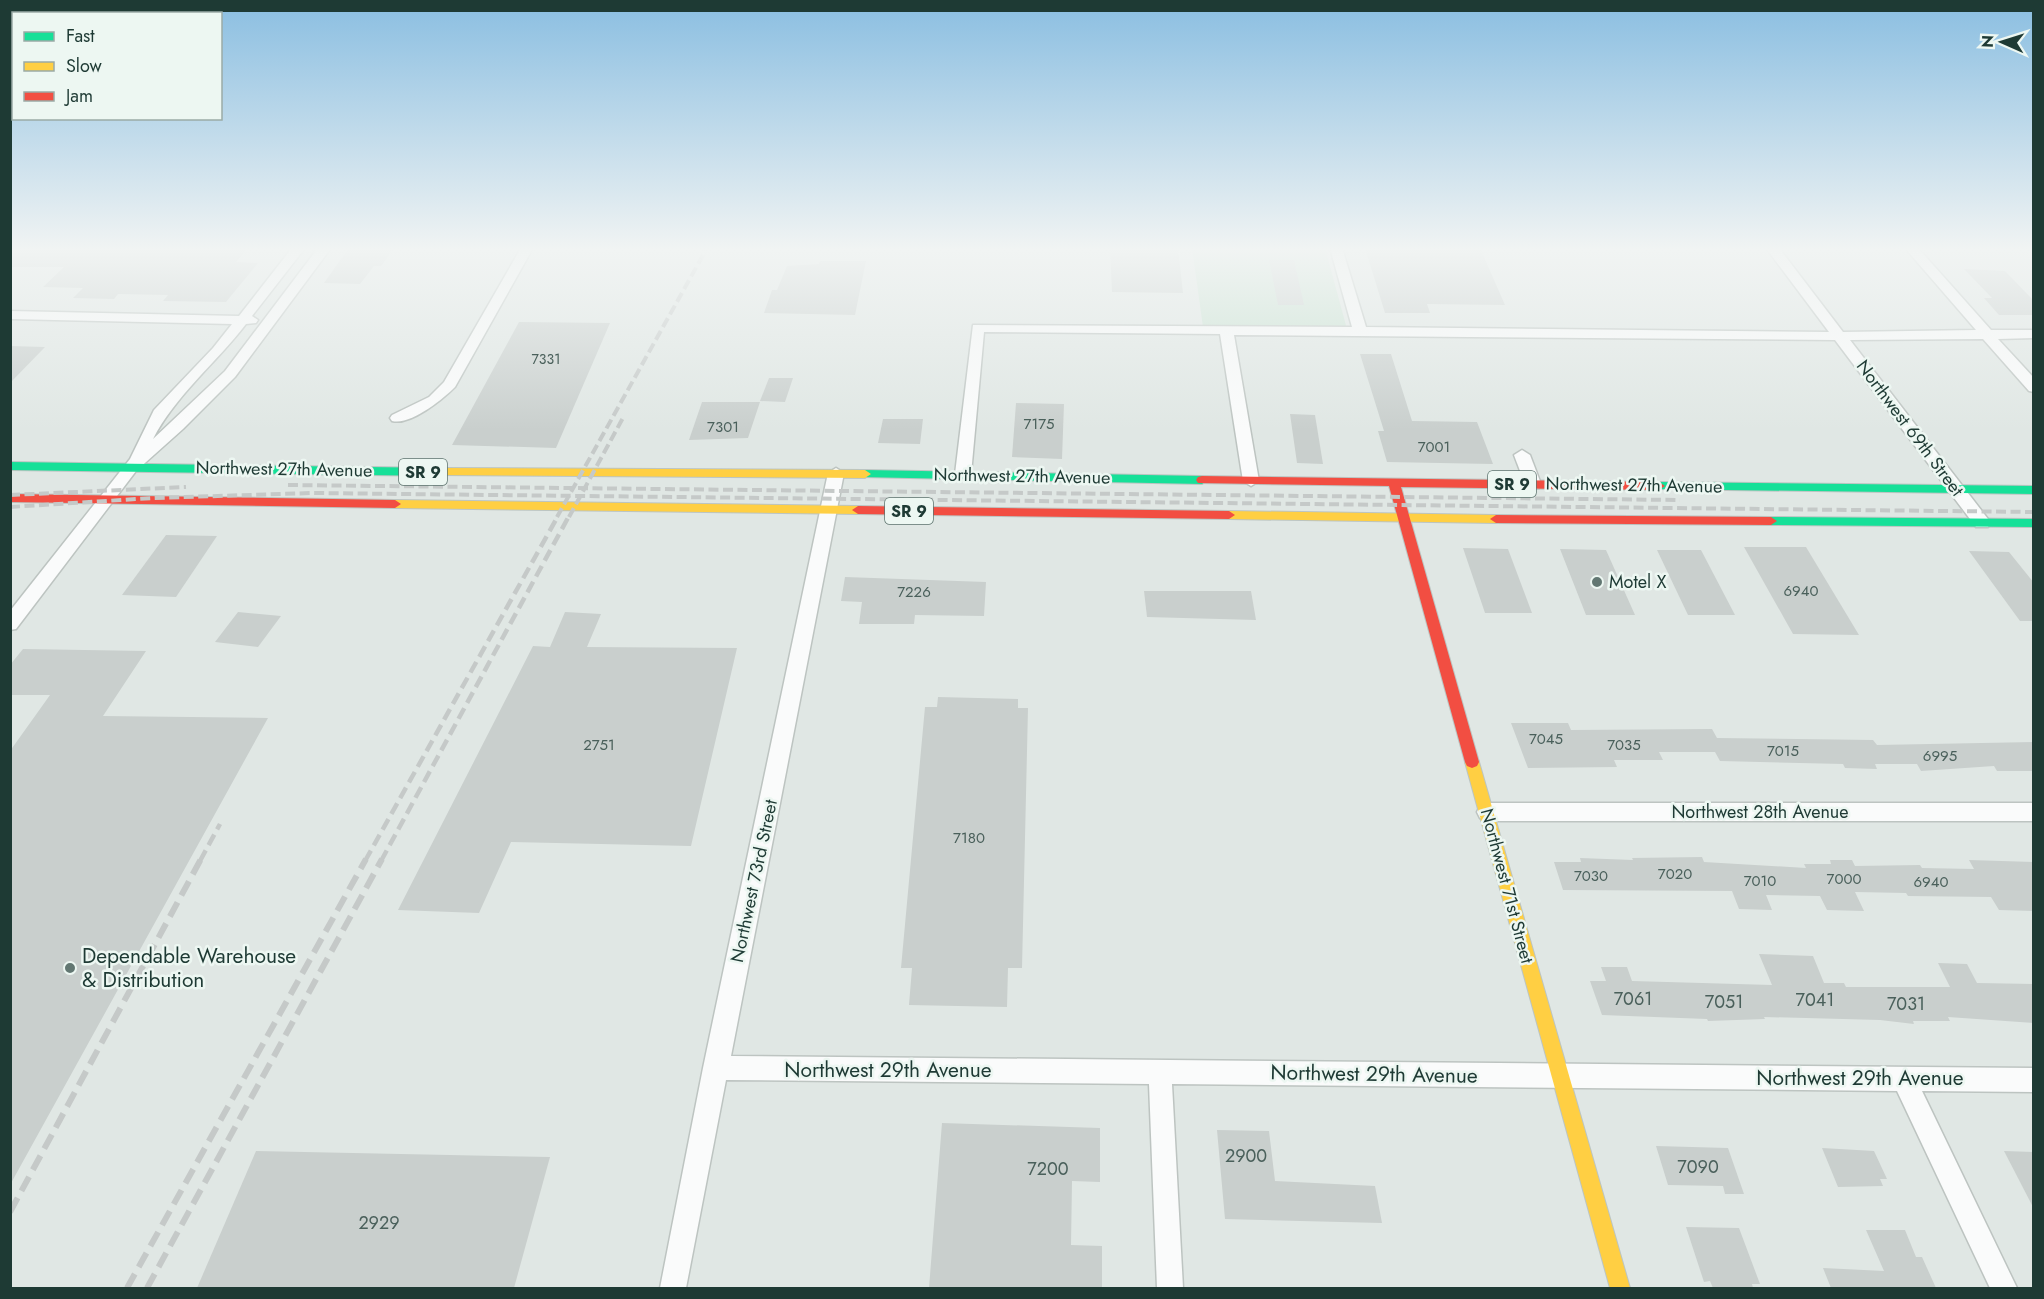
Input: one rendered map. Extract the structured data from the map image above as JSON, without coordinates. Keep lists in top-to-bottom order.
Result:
{
  "streets": {
    "main road": ["Northwest 27th Avenue", "SR 9", "Northwest 71st Street"],
    "street": [
      "Northwest 69th Street",
      "Northwest 28th Avenue",
      "Northwest 73rd Street",
      "Northwest 29th Avenue"
    ]
  },
  "crossings": [
    ["Northwest 69th Street", "Northwest 27th Avenue"],
    ["Northwest 27th Avenue", "Northwest 73rd Street"],
    ["Northwest 27th Avenue", "Northwest 71st Street"],
    ["Northwest 28th Avenue", "Northwest 71st Street"],
    ["Northwest 73rd Street", "Northwest 29th Avenue"],
    ["Northwest 71st Street", "Northwest 29th Avenue"]
  ],
  "places": ["Motel X", "Dependable Warehouse & Distribution"],
  "house_numbers": [
    "7331",
    "7175",
    "7301",
    "7001",
    "6940",
    "7226",
    "7045",
    "2751",
    "7035",
    "7015",
    "6995",
    "7180",
    "7020",
    "7030",
    "7000",
    "7010",
    "6940",
    "7061",
    "7041",
    "7051",
    "7031",
    "2900",
    "7090",
    "7200",
    "2929"
  ],
  "legend": ["Fast", "Slow", "Jam"],
  "north": "left"
}
